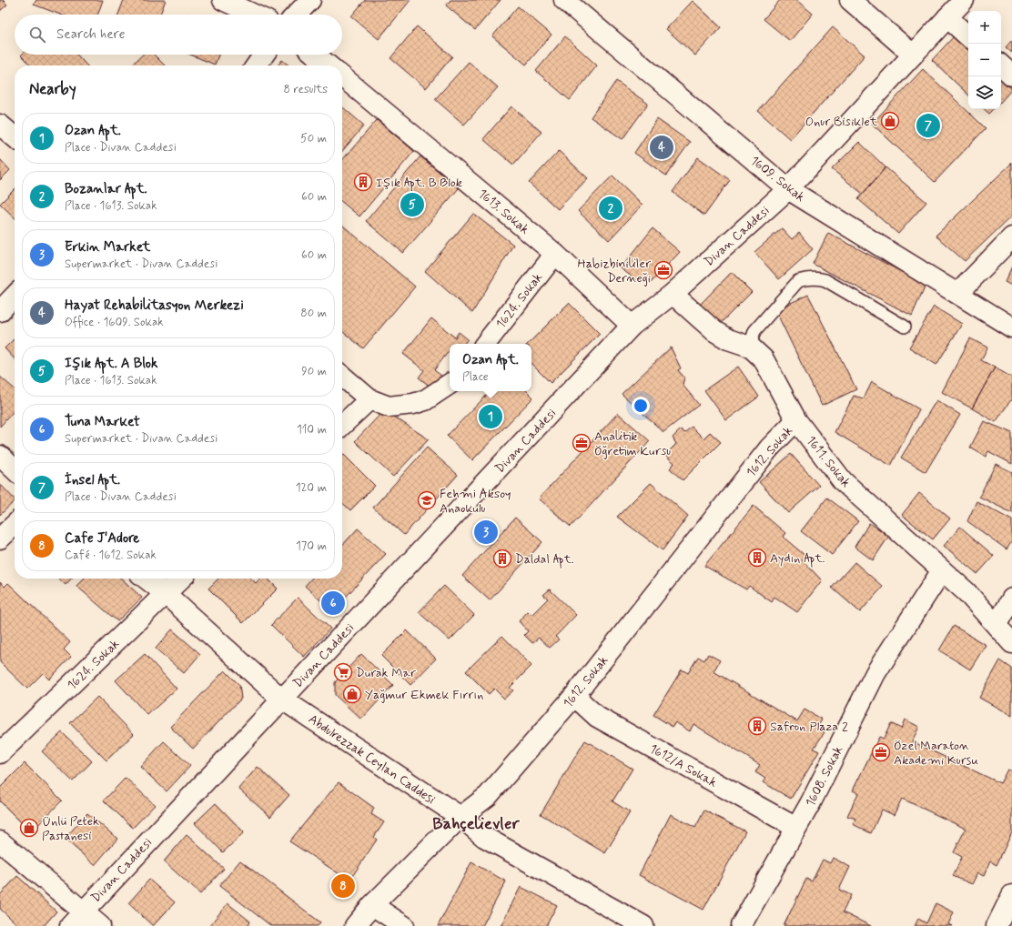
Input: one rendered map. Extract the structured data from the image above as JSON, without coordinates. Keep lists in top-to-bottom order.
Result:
{
  "streets": {
    "street": [
      "1609. Sokak",
      "1613. Sokak",
      "Divan Caddesi",
      "1624. Sokak",
      "1612. Sokak",
      "1611. Sokak",
      "Abdulrezzak Ceylan Caddesi",
      "1612/A Sokak",
      "1608. Sokak"
    ]
  },
  "crossings": [
    ["1609. Sokak", "Divan Caddesi"],
    ["1613. Sokak", "Divan Caddesi"],
    ["1613. Sokak", "1624. Sokak"],
    ["Divan Caddesi", "1611. Sokak"],
    ["Divan Caddesi", "Abdulrezzak Ceylan Caddesi"],
    ["1624. Sokak", "Abdulrezzak Ceylan Caddesi"],
    ["1612. Sokak", "1611. Sokak"],
    ["1612. Sokak", "Abdulrezzak Ceylan Caddesi"],
    ["1612. Sokak", "1612/A Sokak"],
    ["1611. Sokak", "1608. Sokak"],
    ["1612/A Sokak", "1608. Sokak"]
  ],
  "districts": ["Bahçelievler"],
  "places": {
    "shop": ["Onur Bisiklet", "Yağmur Ekmek Fırrın", "Ünlü Petek Pastanesi"],
    "building": [
      "Işık Apt. B Blok",
      "Aydın Apt.",
      "Daldal Apt.",
      "Safron Plaza 2"
    ],
    "office": ["Habizbinililer Derneği", "Analitik Öğretim Kursu", "Özel Maraton Akademi Kursu"],
    "school or university": ["Fehmi Aksoy Anaokulu"],
    "supermarket": ["Durak Mar"]
  },
  "page": {
    "map_buttons": ["+", "−"],
    "search": "Search here",
    "heading": ["Nearby", "8 results"],
    "pins": [
      "7",
      "4",
      "5",
      "2",
      "1",
      "3",
      "6",
      "8"
    ],
    "list": [
      {
        "mark": "1",
        "name": "Ozan Apt.",
        "note": "Place · Divan Caddesi",
        "value": "50 m"
      },
      {
        "mark": "2",
        "name": "Bozanlar Apt.",
        "note": "Place · 1613. Sokak",
        "value": "60 m"
      },
      {
        "mark": "3",
        "name": "Erkin Market",
        "note": "Supermarket · Divan Caddesi",
        "value": "60 m"
      },
      {
        "mark": "4",
        "name": "Hayat Rehabilitasyon Merkezi",
        "note": "Office · 1609. Sokak",
        "value": "80 m"
      },
      {
        "mark": "5",
        "name": "Işık Apt. A Blok",
        "note": "Place · 1613. Sokak",
        "value": "90 m"
      },
      {
        "mark": "6",
        "name": "Tuna Market",
        "note": "Supermarket · Divan Caddesi",
        "value": "110 m"
      },
      {
        "mark": "7",
        "name": "İnsel Apt.",
        "note": "Place · Divan Caddesi",
        "value": "120 m"
      },
      {
        "mark": "8",
        "name": "Cafe J'Adore",
        "note": "Café · 1612. Sokak",
        "value": "170 m"
      }
    ],
    "popup": ["Ozan Apt.", "Place"]
  }
}
